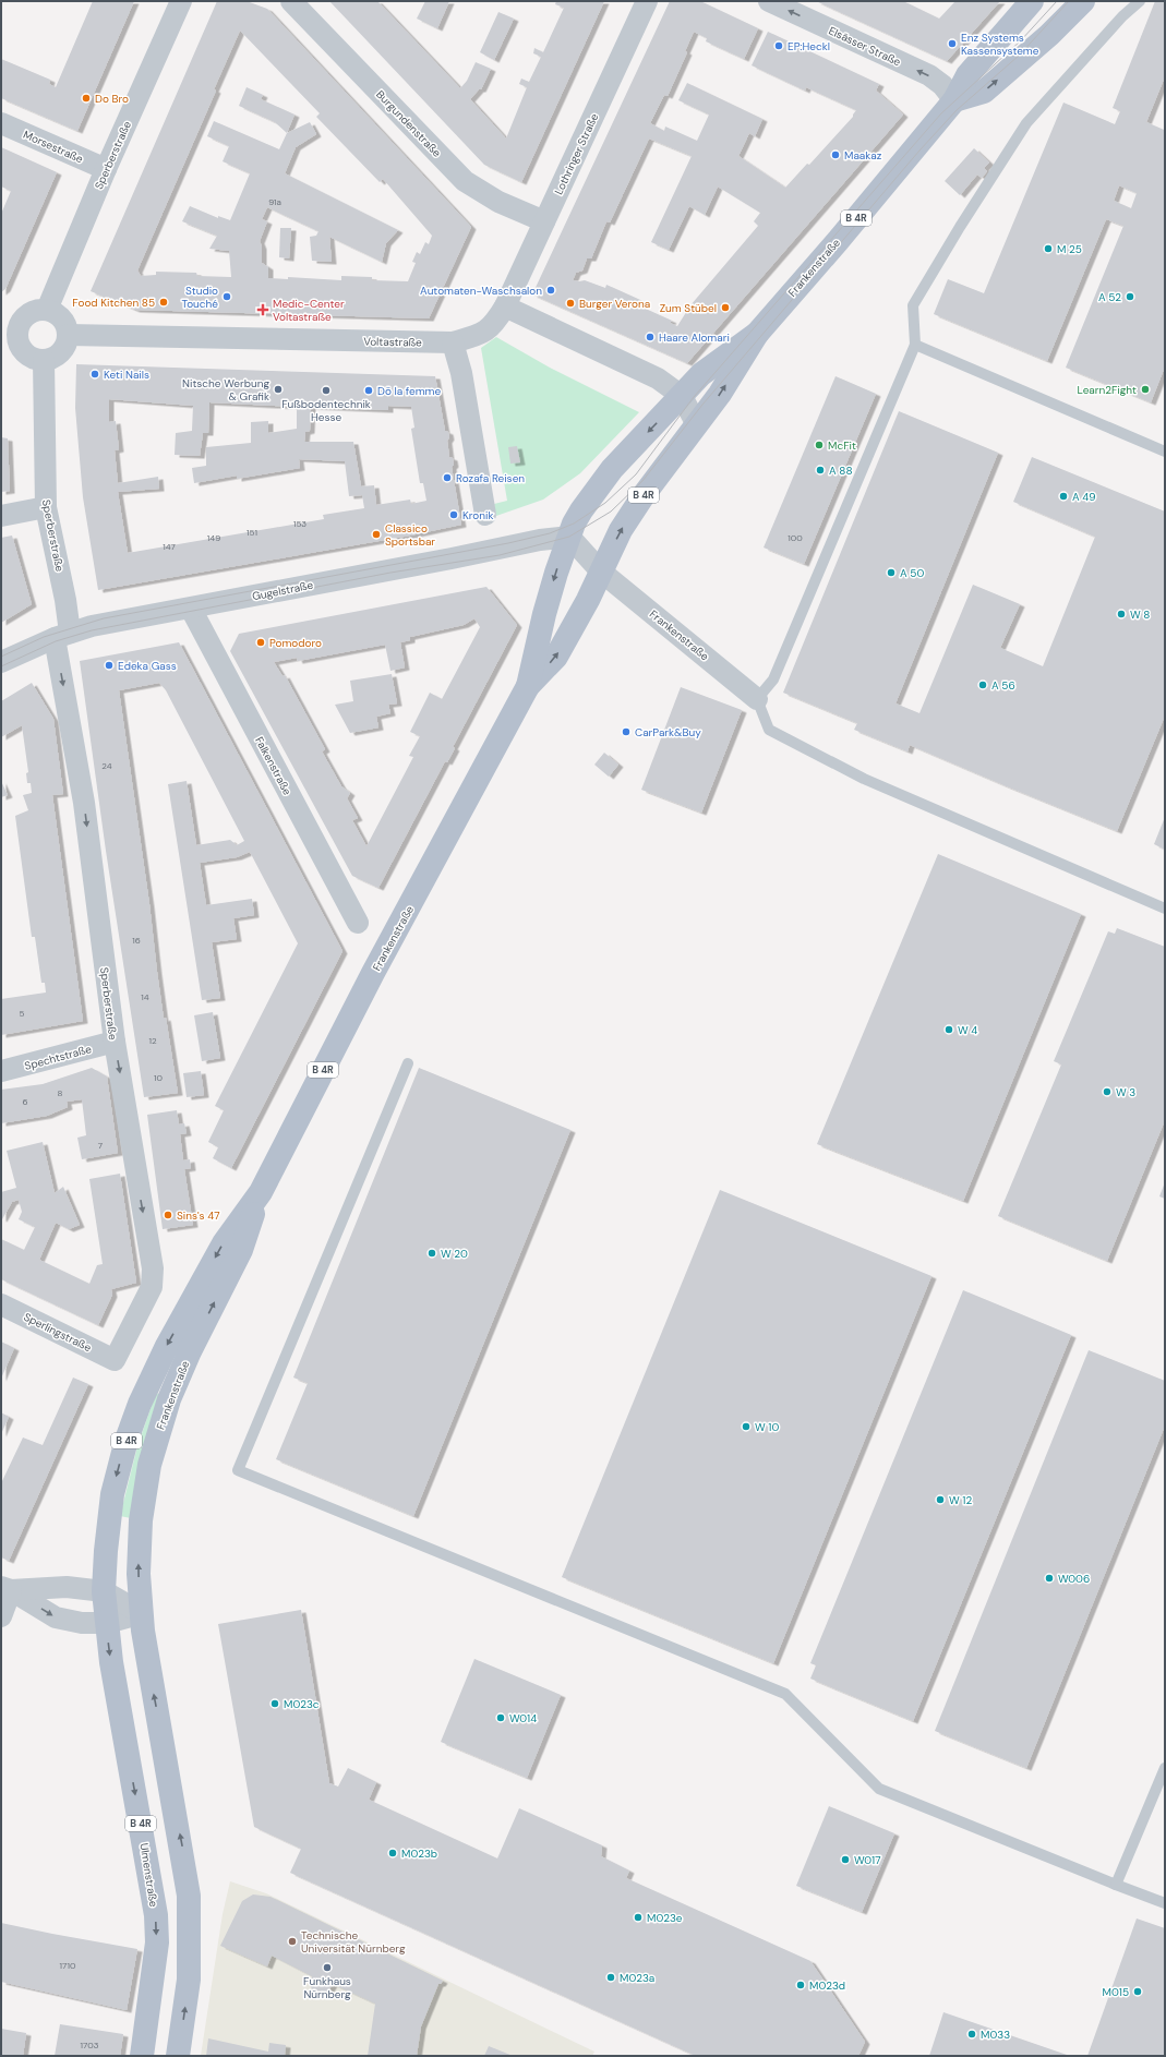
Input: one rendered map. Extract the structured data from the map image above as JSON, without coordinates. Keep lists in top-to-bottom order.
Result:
{
  "streets": {
    "main road": ["B 4R", "Frankenstraße", "Ulmenstraße"],
    "street": [
      "Elsässer Straße",
      "Burgundenstraße",
      "Morsestraße",
      "Lothringer Straße",
      "Sperberstraße",
      "Voltastraße",
      "Gugelstraße",
      "Falkenstraße",
      "Spechtstraße",
      "Sperlingstraße"
    ]
  },
  "crossings": [
    ["Elsässer Straße", "Frankenstraße"],
    ["Burgundenstraße", "Lothringer Straße"],
    ["Morsestraße", "Sperberstraße"],
    ["Lothringer Straße", "Voltastraße"],
    ["Sperberstraße", "Voltastraße"],
    ["Sperberstraße", "Gugelstraße"],
    ["Sperberstraße", "Spechtstraße"],
    ["Sperberstraße", "Sperlingstraße"],
    ["B 4R", "Frankenstraße"],
    ["Frankenstraße", "Gugelstraße"],
    ["Frankenstraße", "Ulmenstraße"],
    ["Gugelstraße", "Falkenstraße"]
  ],
  "one_way": ["Elsässer Straße", "Sperberstraße"],
  "places": {
    "other": [
      "Enz Systems Kassensysteme",
      "EP:Heckl",
      "Do Bro",
      "Maakaz",
      "M 25",
      "Automaten-Waschsalon",
      "Studio Touché",
      "A 52",
      "Food Kitchen 85",
      "Burger Verona",
      "Zum Stübel",
      "Haare Alomari",
      "Keti Nails",
      "Nitsche Werbung & Grafik",
      "Learn2Fight",
      "Fußbodentechnik Hesse",
      "Dö la femme",
      "McFit",
      "A 88",
      "Rozafa Reisen",
      "A 49",
      "Kronik",
      "Classico Sportsbar",
      "A 50",
      "W 8",
      "Pomodoro",
      "Edeka Gass",
      "A 56",
      "CarPark&Buy",
      "W 4",
      "W 3",
      "Sins's 47",
      "W 20",
      "W 10",
      "W 12",
      "W006",
      "M023c",
      "W014",
      "M023b",
      "W017",
      "M023e",
      "Technische Universität Nürnberg",
      "Funkhaus Nürnberg",
      "M023a",
      "M023d",
      "M015",
      "M033"
    ],
    "health": ["Medic-Center Voltastraße"]
  },
  "house_numbers": [
    "91a",
    "153",
    "151",
    "149",
    "100",
    "147",
    "24",
    "16",
    "14",
    "5",
    "12",
    "10",
    "8",
    "6",
    "7",
    "1710",
    "1703"
  ]
}
